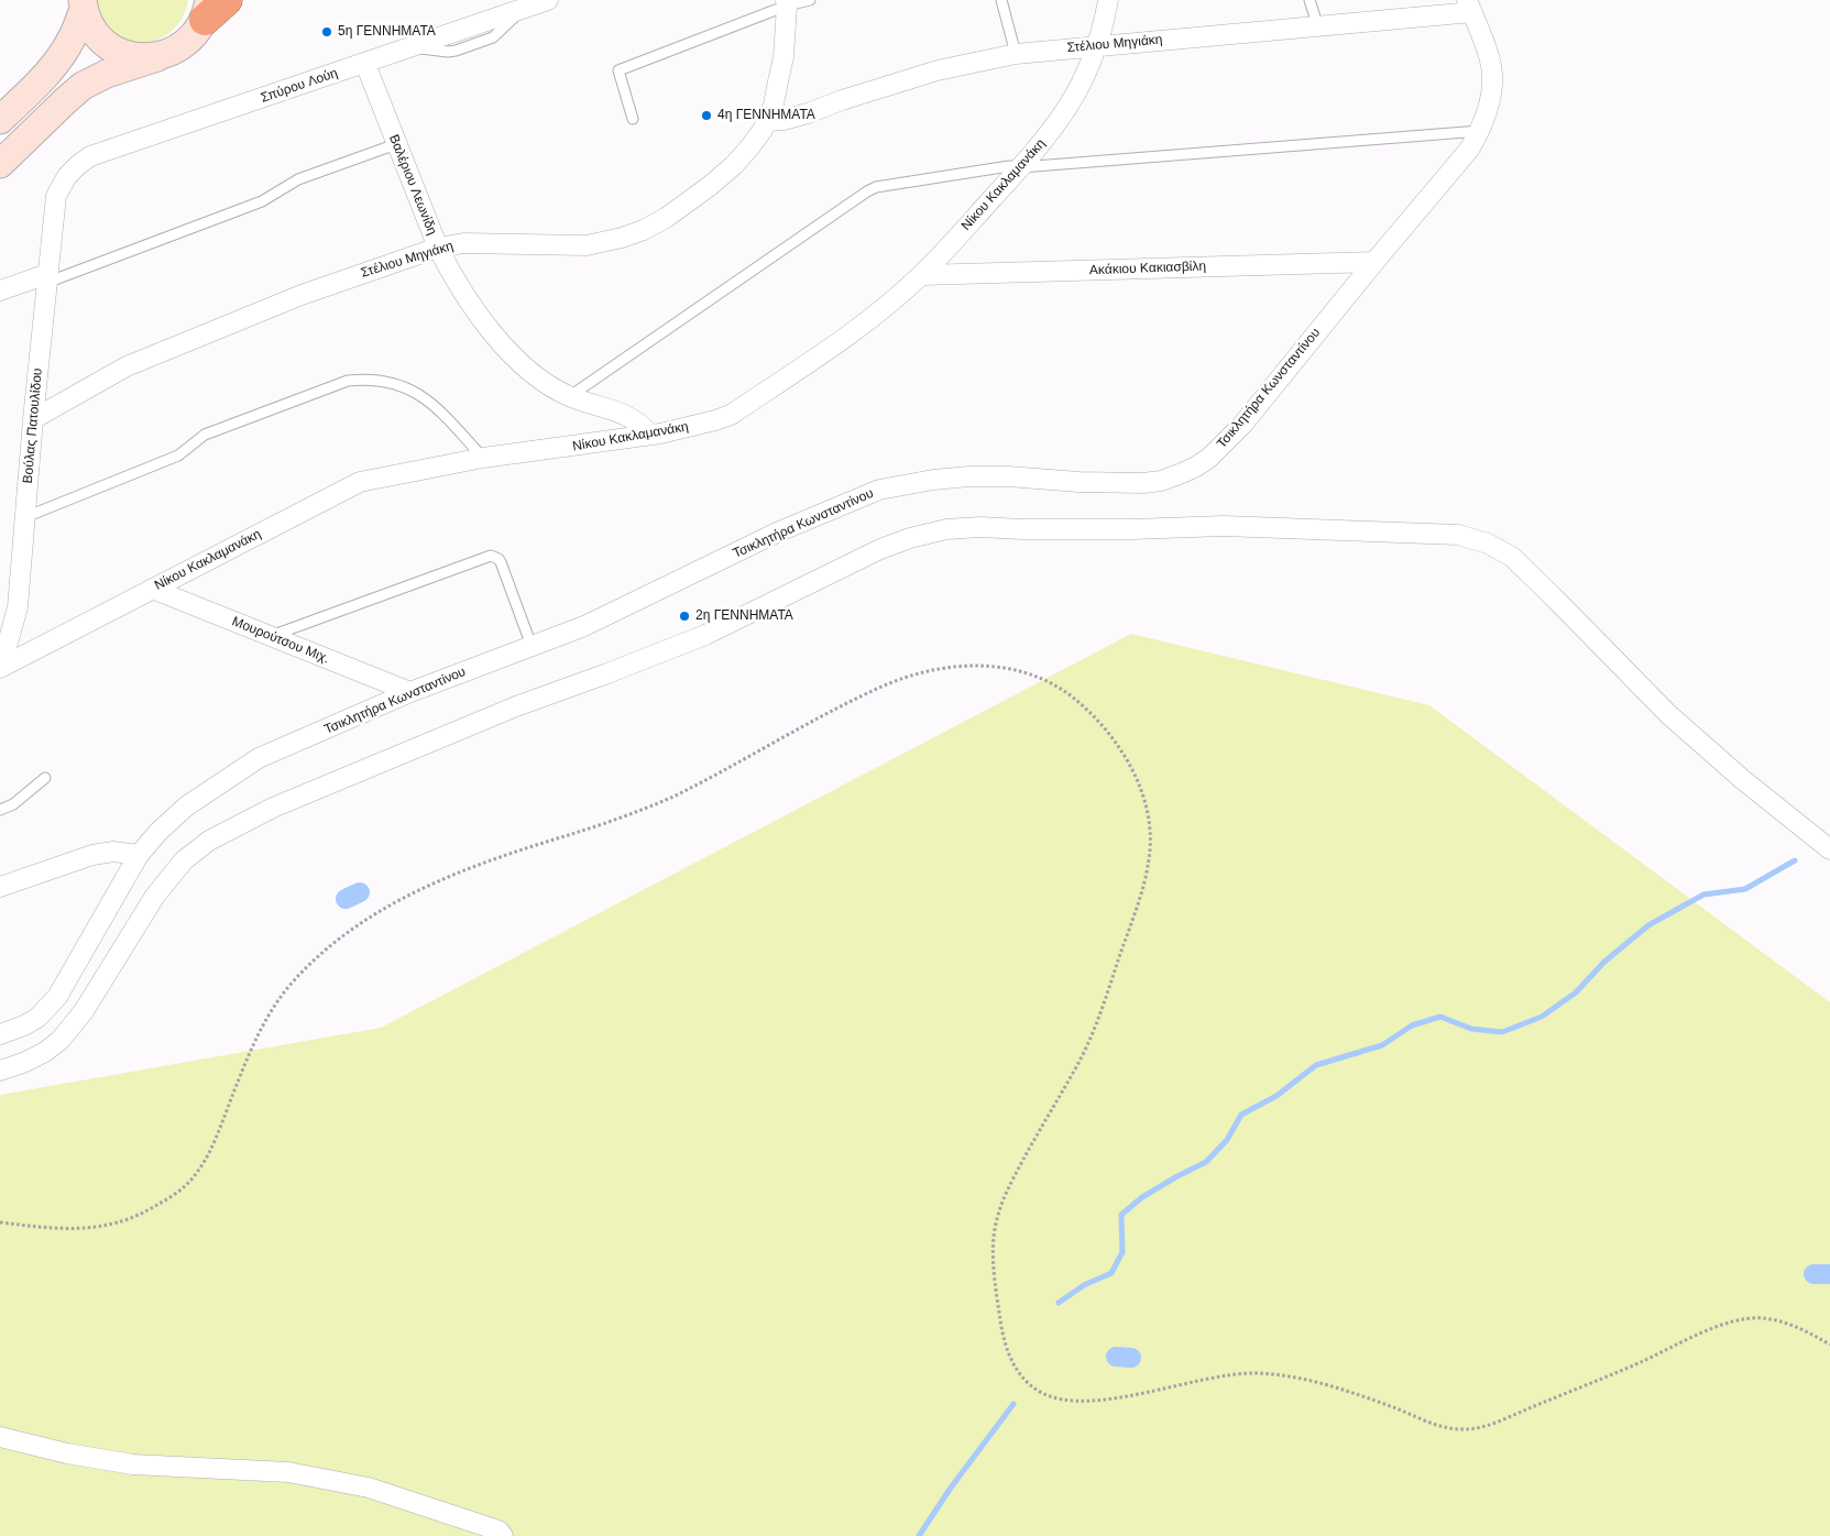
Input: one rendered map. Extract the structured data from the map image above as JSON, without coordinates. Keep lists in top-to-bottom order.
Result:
{
  "streets": {
    "street": [
      "Στέλιου Μηγιάκη",
      "Σπύρου Λούη",
      "Βαλέριου Λεωνίδη",
      "Νίκου Κακλαμανάκη",
      "Ακάκιου Κακιασβίλη",
      "Τσικλητήρα Κωνσταντίνου",
      "Βούλας Πατουλίδου",
      "Μουρούτσου Μιχ."
    ]
  },
  "crossings": [
    ["Στέλιου Μηγιάκη", "Βαλέριου Λεωνίδη"],
    ["Στέλιου Μηγιάκη", "Νίκου Κακλαμανάκη"],
    ["Στέλιου Μηγιάκη", "Τσικλητήρα Κωνσταντίνου"],
    ["Στέλιου Μηγιάκη", "Βούλας Πατουλίδου"],
    ["Σπύρου Λούη", "Βαλέριου Λεωνίδη"],
    ["Σπύρου Λούη", "Βούλας Πατουλίδου"],
    ["Βαλέριου Λεωνίδη", "Νίκου Κακλαμανάκη"],
    ["Νίκου Κακλαμανάκη", "Ακάκιου Κακιασβίλη"],
    ["Νίκου Κακλαμανάκη", "Βούλας Πατουλίδου"],
    ["Νίκου Κακλαμανάκη", "Μουρούτσου Μιχ."],
    ["Ακάκιου Κακιασβίλη", "Τσικλητήρα Κωνσταντίνου"],
    ["Τσικλητήρα Κωνσταντίνου", "Μουρούτσου Μιχ."]
  ],
  "places": ["5η ΓΕΝΝΗΜΑΤΑ", "4η ΓΕΝΝΗΜΑΤΑ", "2η ΓΕΝΝΗΜΑΤΑ"]
}
